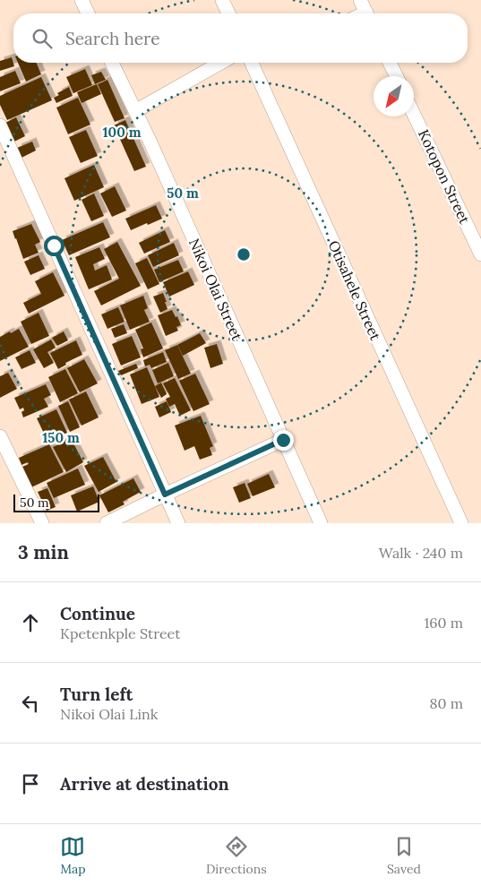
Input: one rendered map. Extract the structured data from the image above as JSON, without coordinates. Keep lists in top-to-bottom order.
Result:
{
  "streets": {
    "street": ["Kotopon Street", "Nikoi Olai Street", "Otisahele Street"]
  },
  "scale_bar": "50 m",
  "north": "bottom left",
  "page": {
    "search": "Search here",
    "scale": "50 m",
    "heading": ["3 min", "Walk · 240 m"],
    "list": [
      ["Continue", "Kpetenkple Street", "160 m"],
      ["Turn left", "Nikoi Olai Link", "80 m"],
      "Arrive at destination"
    ],
    "nav": ["Map", "Directions", "Saved"]
  },
  "rings": ["100 m", "50 m", "150 m"]
}
